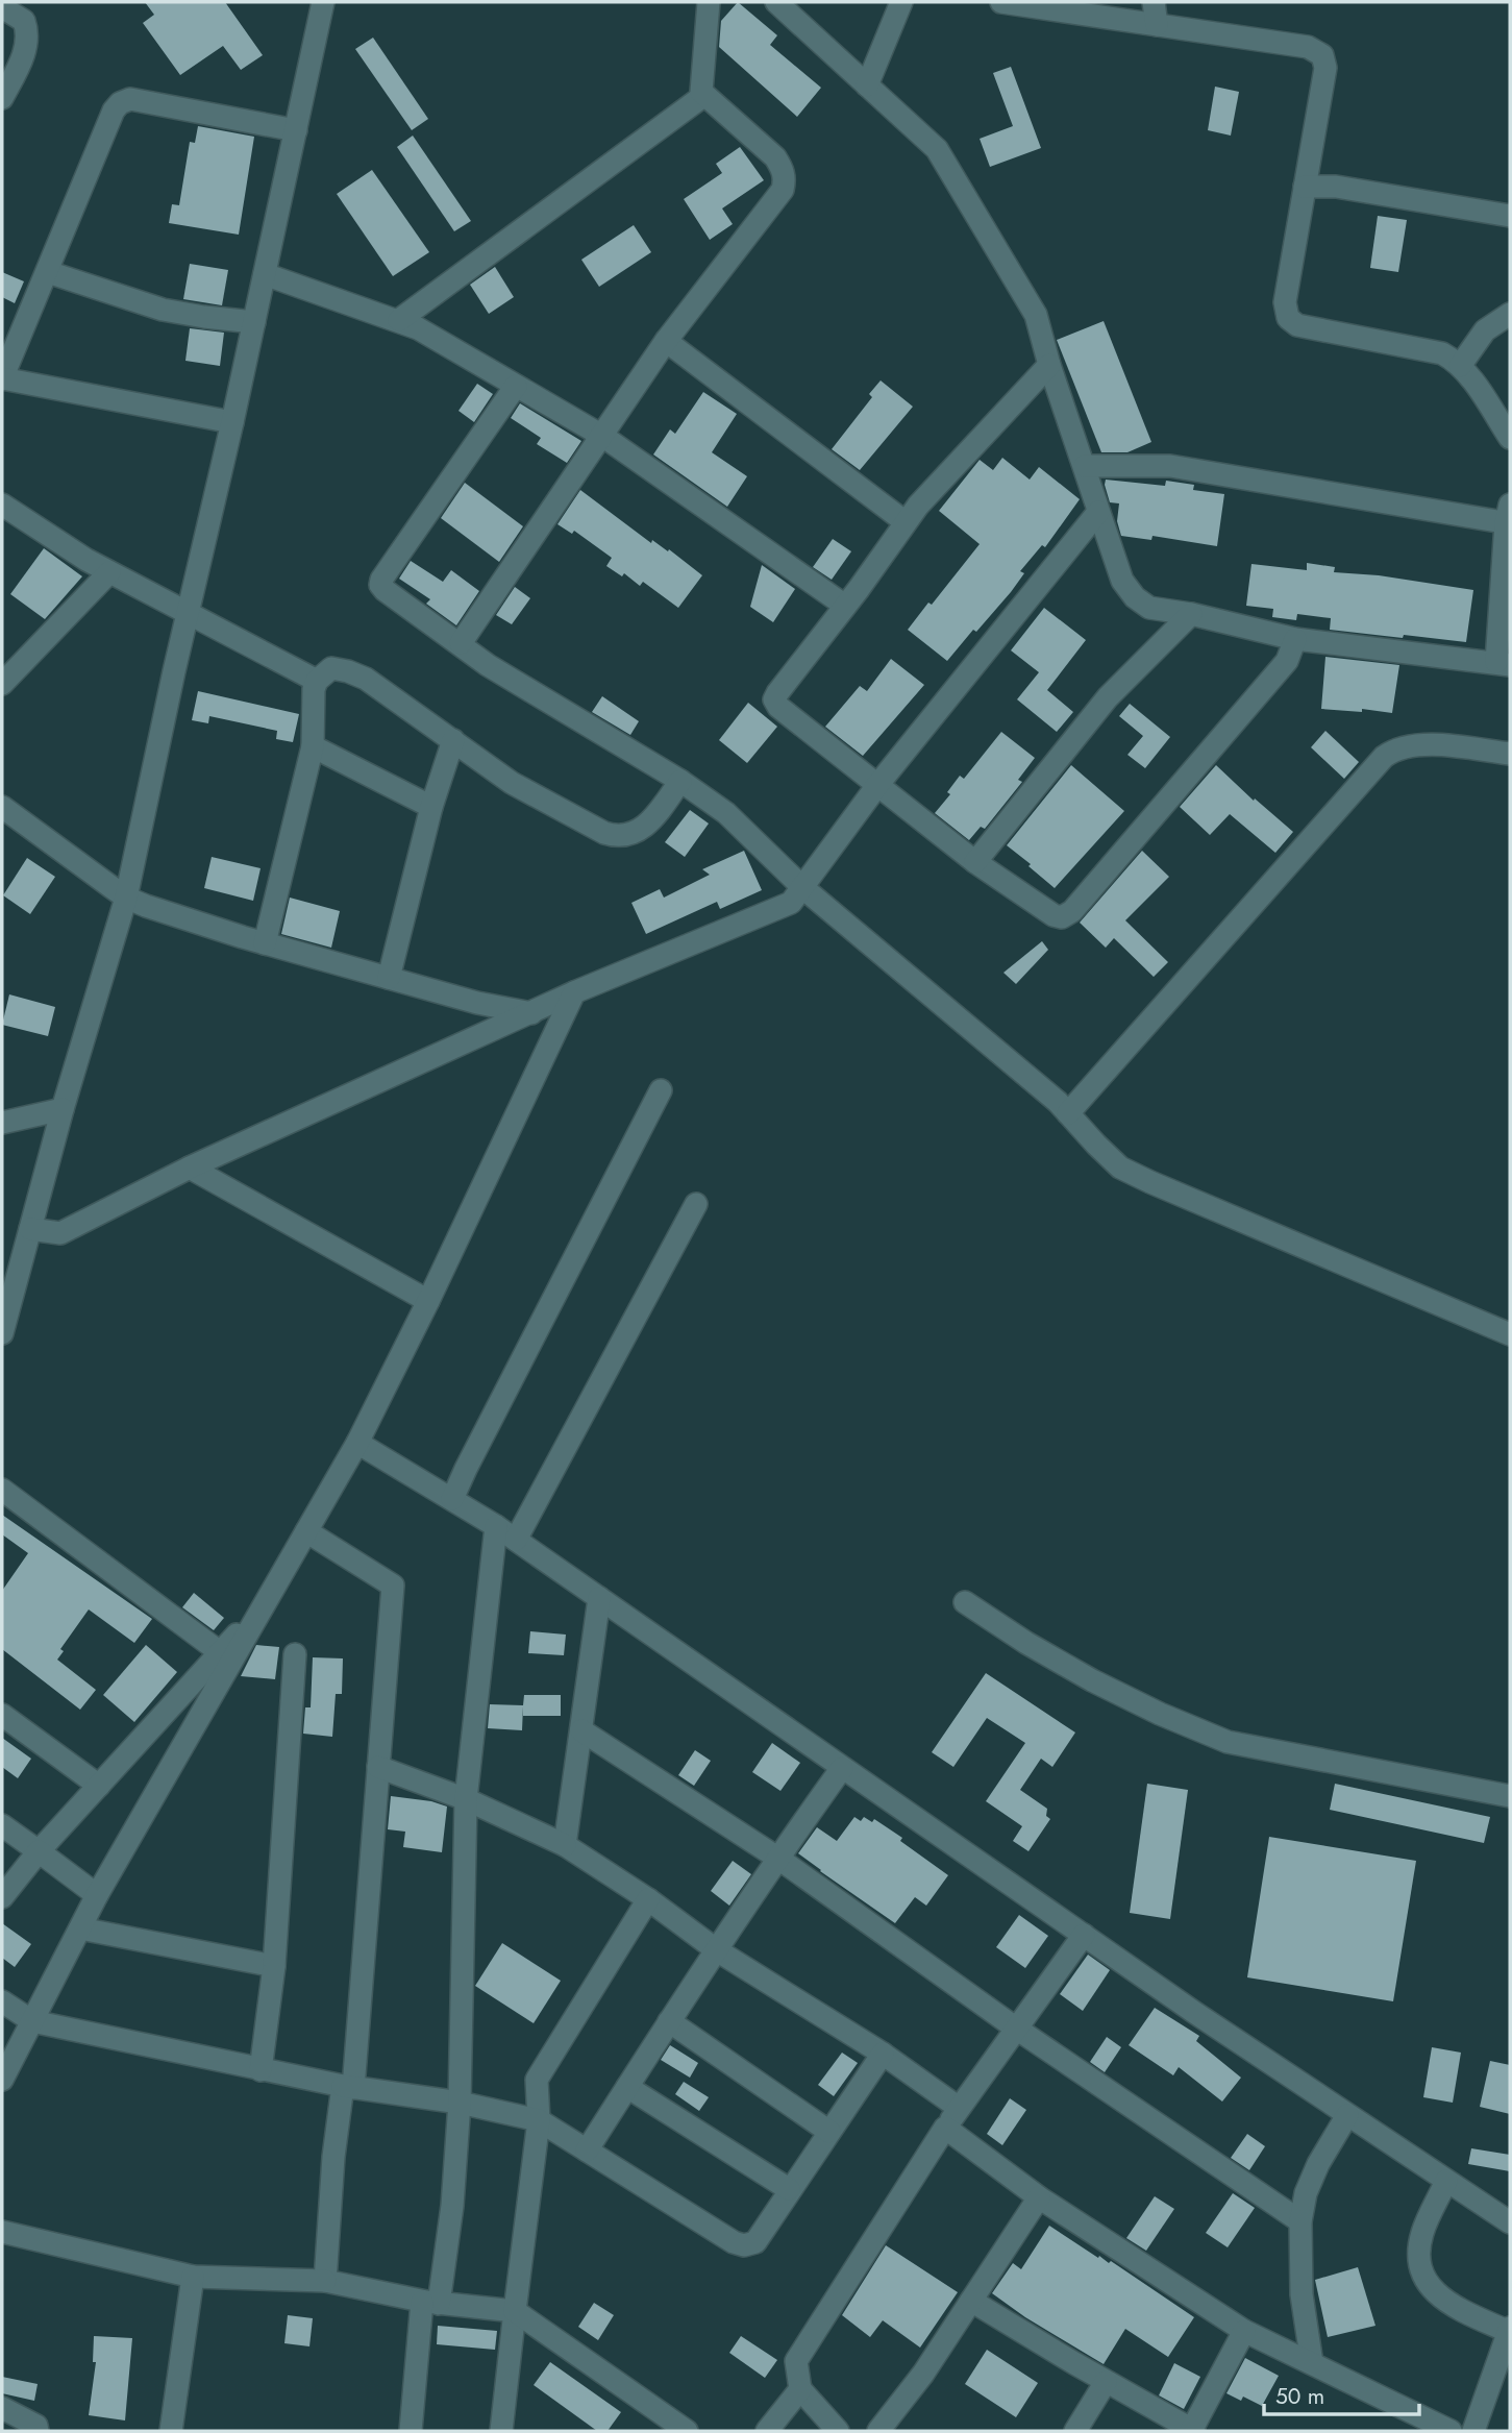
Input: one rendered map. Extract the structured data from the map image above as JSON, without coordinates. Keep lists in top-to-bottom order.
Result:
{
  "scale_bar": "50 m"
}
